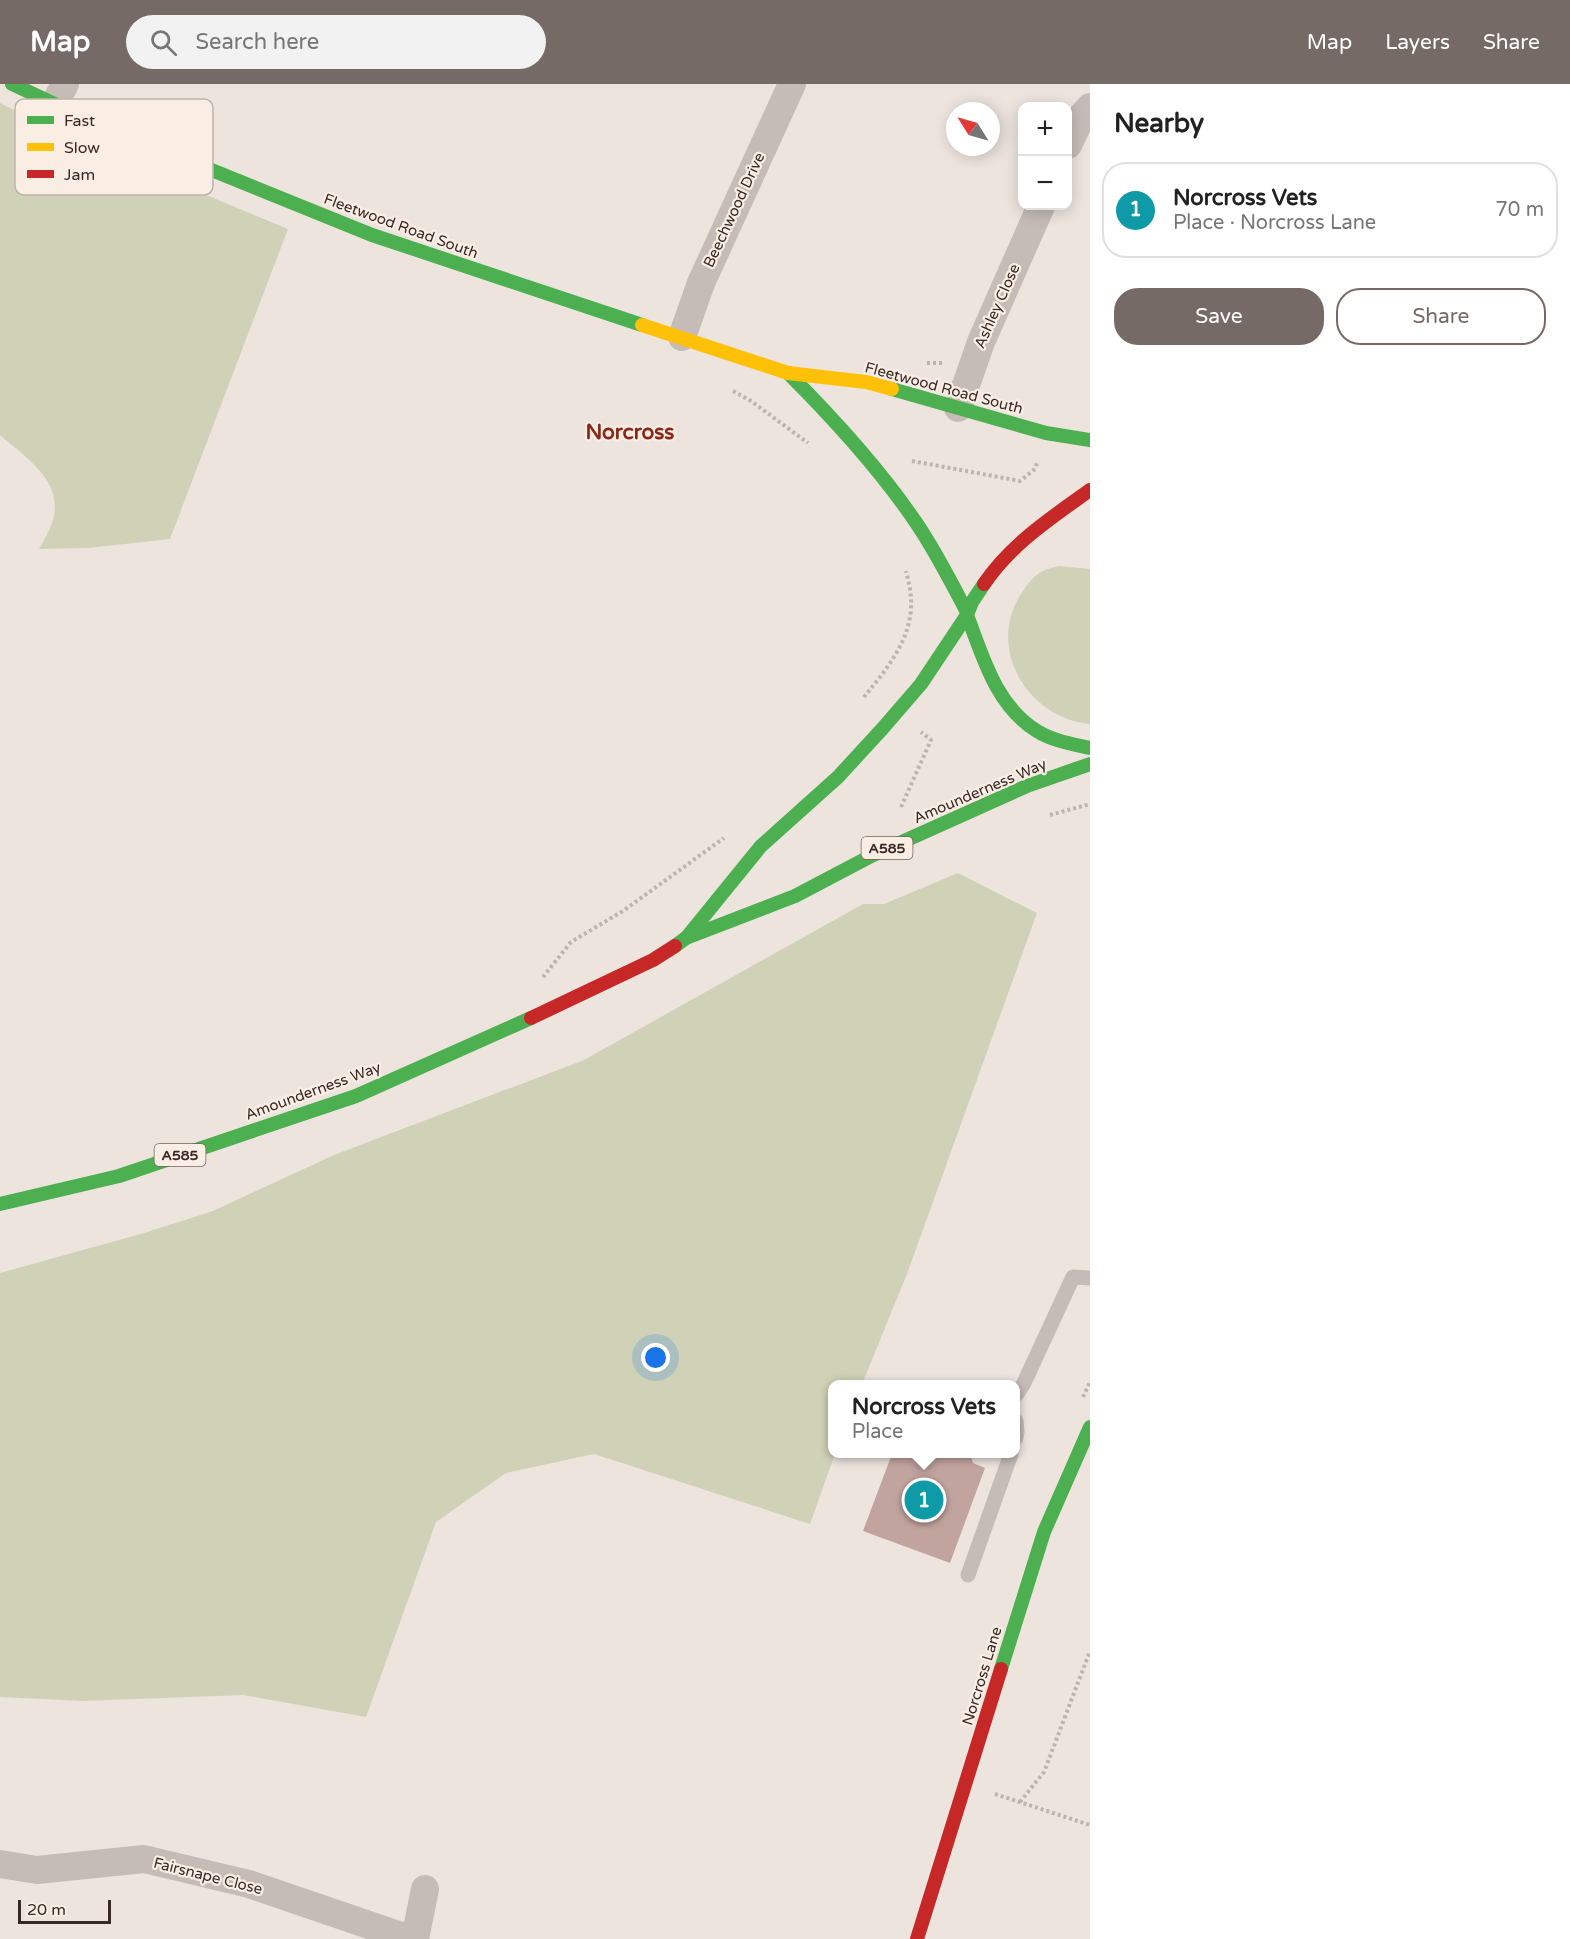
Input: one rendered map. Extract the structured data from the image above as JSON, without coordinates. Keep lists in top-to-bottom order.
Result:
{
  "streets": {
    "main road": [
      "Fleetwood Road South",
      "Amounderness Way",
      "A585",
      "Norcross Lane"
    ],
    "street": ["Beechwood Drive", "Ashley Close", "Fairsnape Close"]
  },
  "crossings": [
    ["Beechwood Drive", "Fleetwood Road South"],
    ["Fleetwood Road South", "Ashley Close"],
    ["Fleetwood Road South", "Amounderness Way"],
    ["Fleetwood Road South", "A585"],
    ["Amounderness Way", "A585"]
  ],
  "districts": ["Norcross"],
  "legend": ["Fast", "Slow", "Jam"],
  "scale_bar": "20 m",
  "north": "top left",
  "page": {
    "header": "Map",
    "search": "Search here",
    "nav": ["Map", "Layers", "Share"],
    "heading": "Nearby",
    "map_buttons": ["+", "−"],
    "list": [
      {
        "mark": "1",
        "name": "Norcross Vets",
        "note": "Place · Norcross Lane",
        "value": "70 m"
      }
    ],
    "buttons": ["Save", "Share"],
    "popup": ["Norcross Vets", "Place"],
    "pins": "1",
    "scale": "20 m"
  }
}
